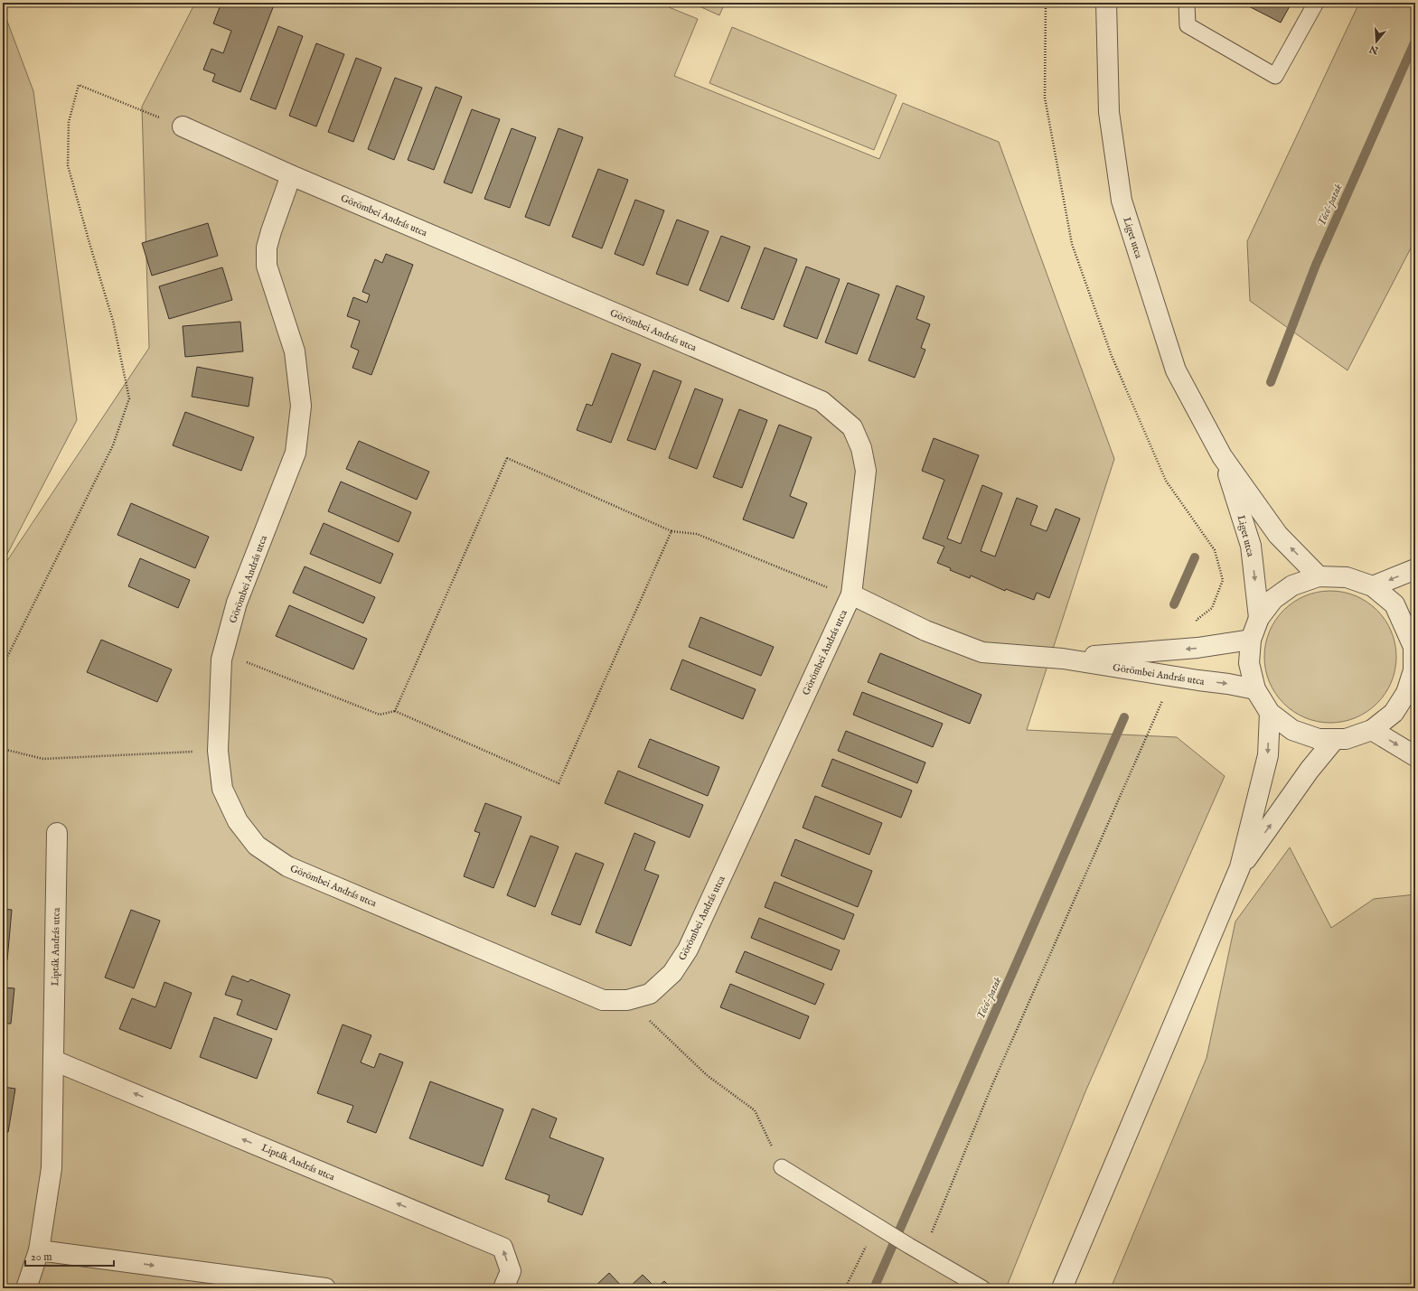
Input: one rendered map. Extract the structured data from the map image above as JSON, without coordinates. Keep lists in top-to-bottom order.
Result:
{
  "streets": {
    "street": ["Görömbei András utca", "Liget utca", "Lipták András utca"]
  },
  "water": ["Tócó-patak"],
  "scale_bar": "20 m",
  "north": "bottom"
}
